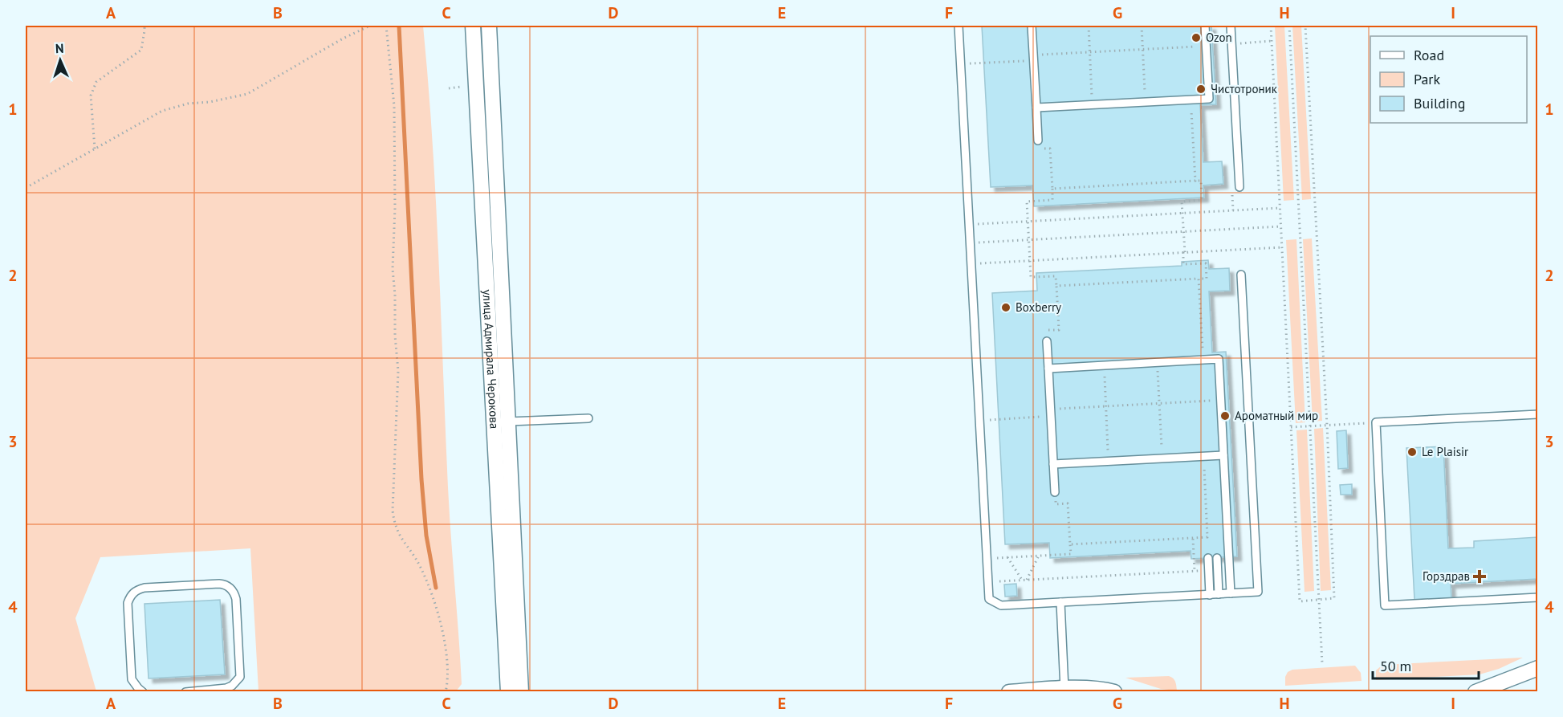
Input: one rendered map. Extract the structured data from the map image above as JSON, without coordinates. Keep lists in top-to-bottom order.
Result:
{
  "streets": {
    "street": ["улица Адмирала Черокова"]
  },
  "places": {
    "other": [
      "Ozon",
      "Чистотроник",
      "Boxberry",
      "Ароматный мир",
      "Le Plaisir"
    ],
    "health": ["Горздрав"]
  },
  "legend": ["Road", "Park", "Building"],
  "scale_bar": "50 m",
  "north": "top",
  "grid": {
    "columns": [
      "A",
      "B",
      "C",
      "D",
      "E",
      "F",
      "G",
      "H",
      "I"
    ],
    "rows": [
      "1",
      "2",
      "3",
      "4"
    ]
  }
}
